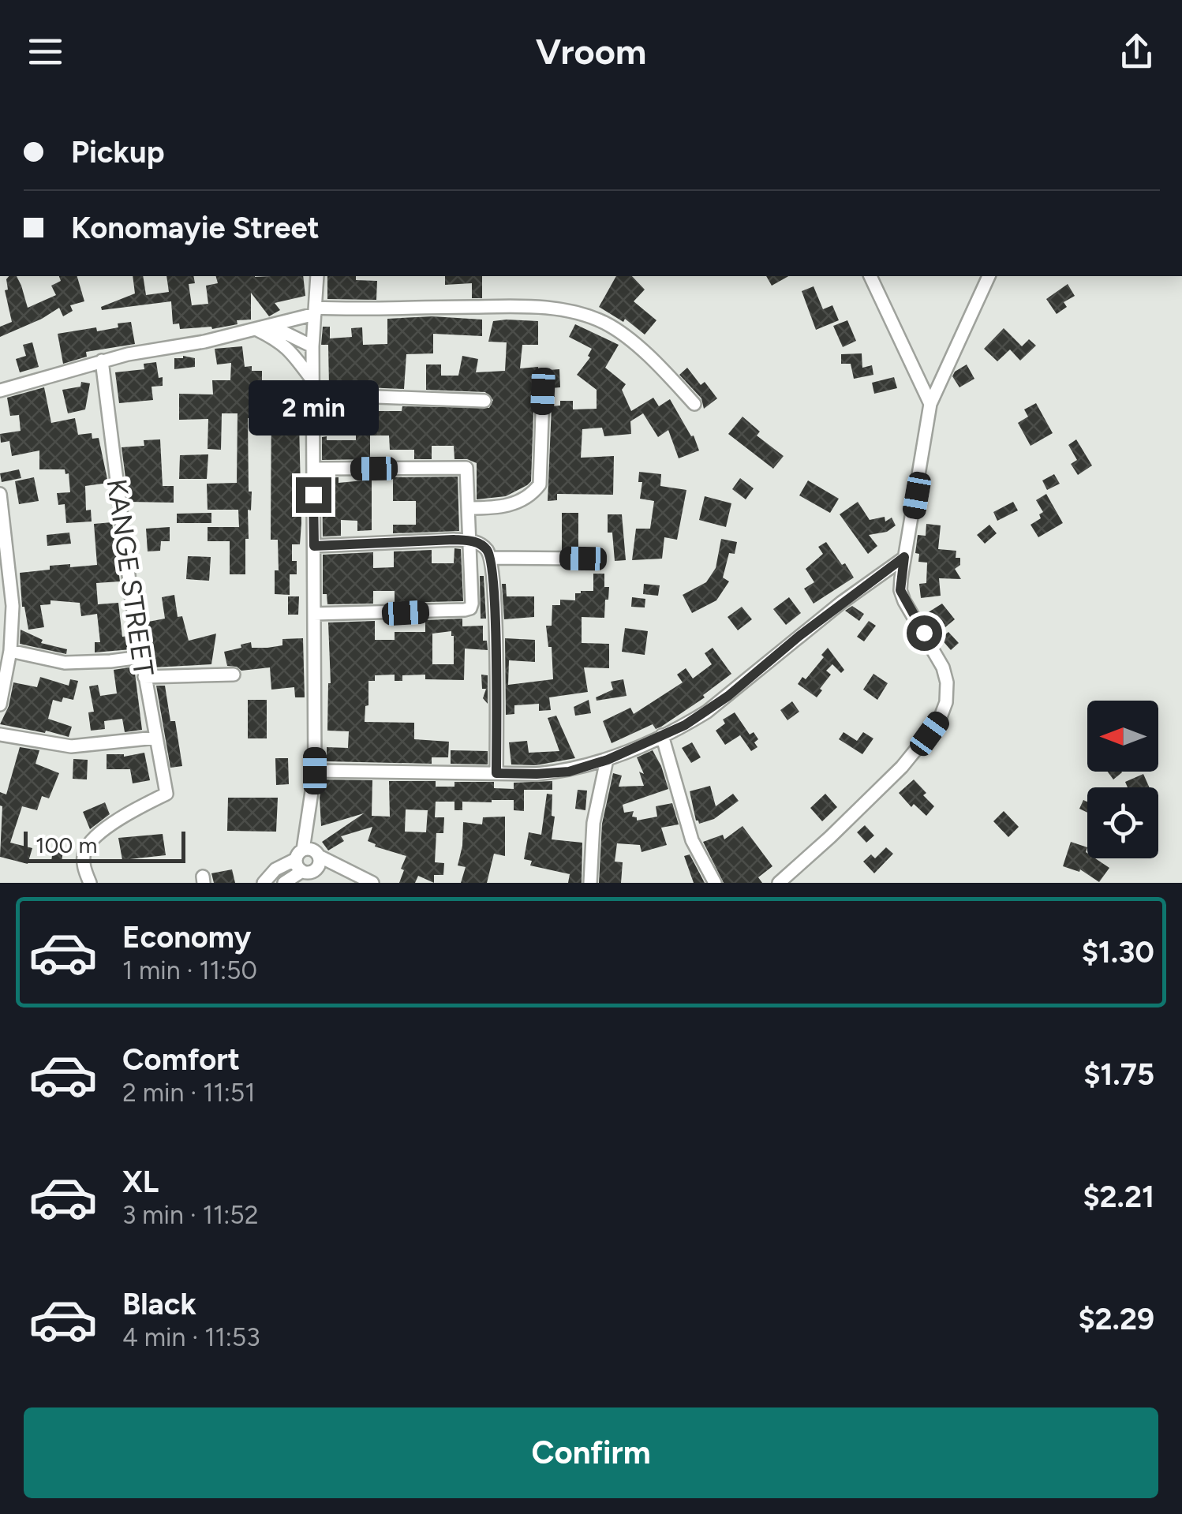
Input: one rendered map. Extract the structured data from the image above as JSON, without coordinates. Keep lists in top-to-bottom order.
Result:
{
  "streets": {
    "street": ["KANGE STREET"]
  },
  "scale_bar": "100 m",
  "north": "left",
  "page": {
    "header": "Vroom",
    "banner": ["Pickup", "Konomayie Street"],
    "bubble": "2 min",
    "scale": "100 m",
    "list": [
      {
        "name": "Economy",
        "note": "1 min · 11:50",
        "value": "$1.30"
      },
      {
        "name": "Comfort",
        "note": "2 min · 11:51",
        "value": "$1.75"
      },
      {
        "name": "XL",
        "note": "3 min · 11:52",
        "value": "$2.21"
      },
      {
        "name": "Black",
        "note": "4 min · 11:53",
        "value": "$2.29"
      }
    ],
    "buttons": "Confirm"
  }
}
